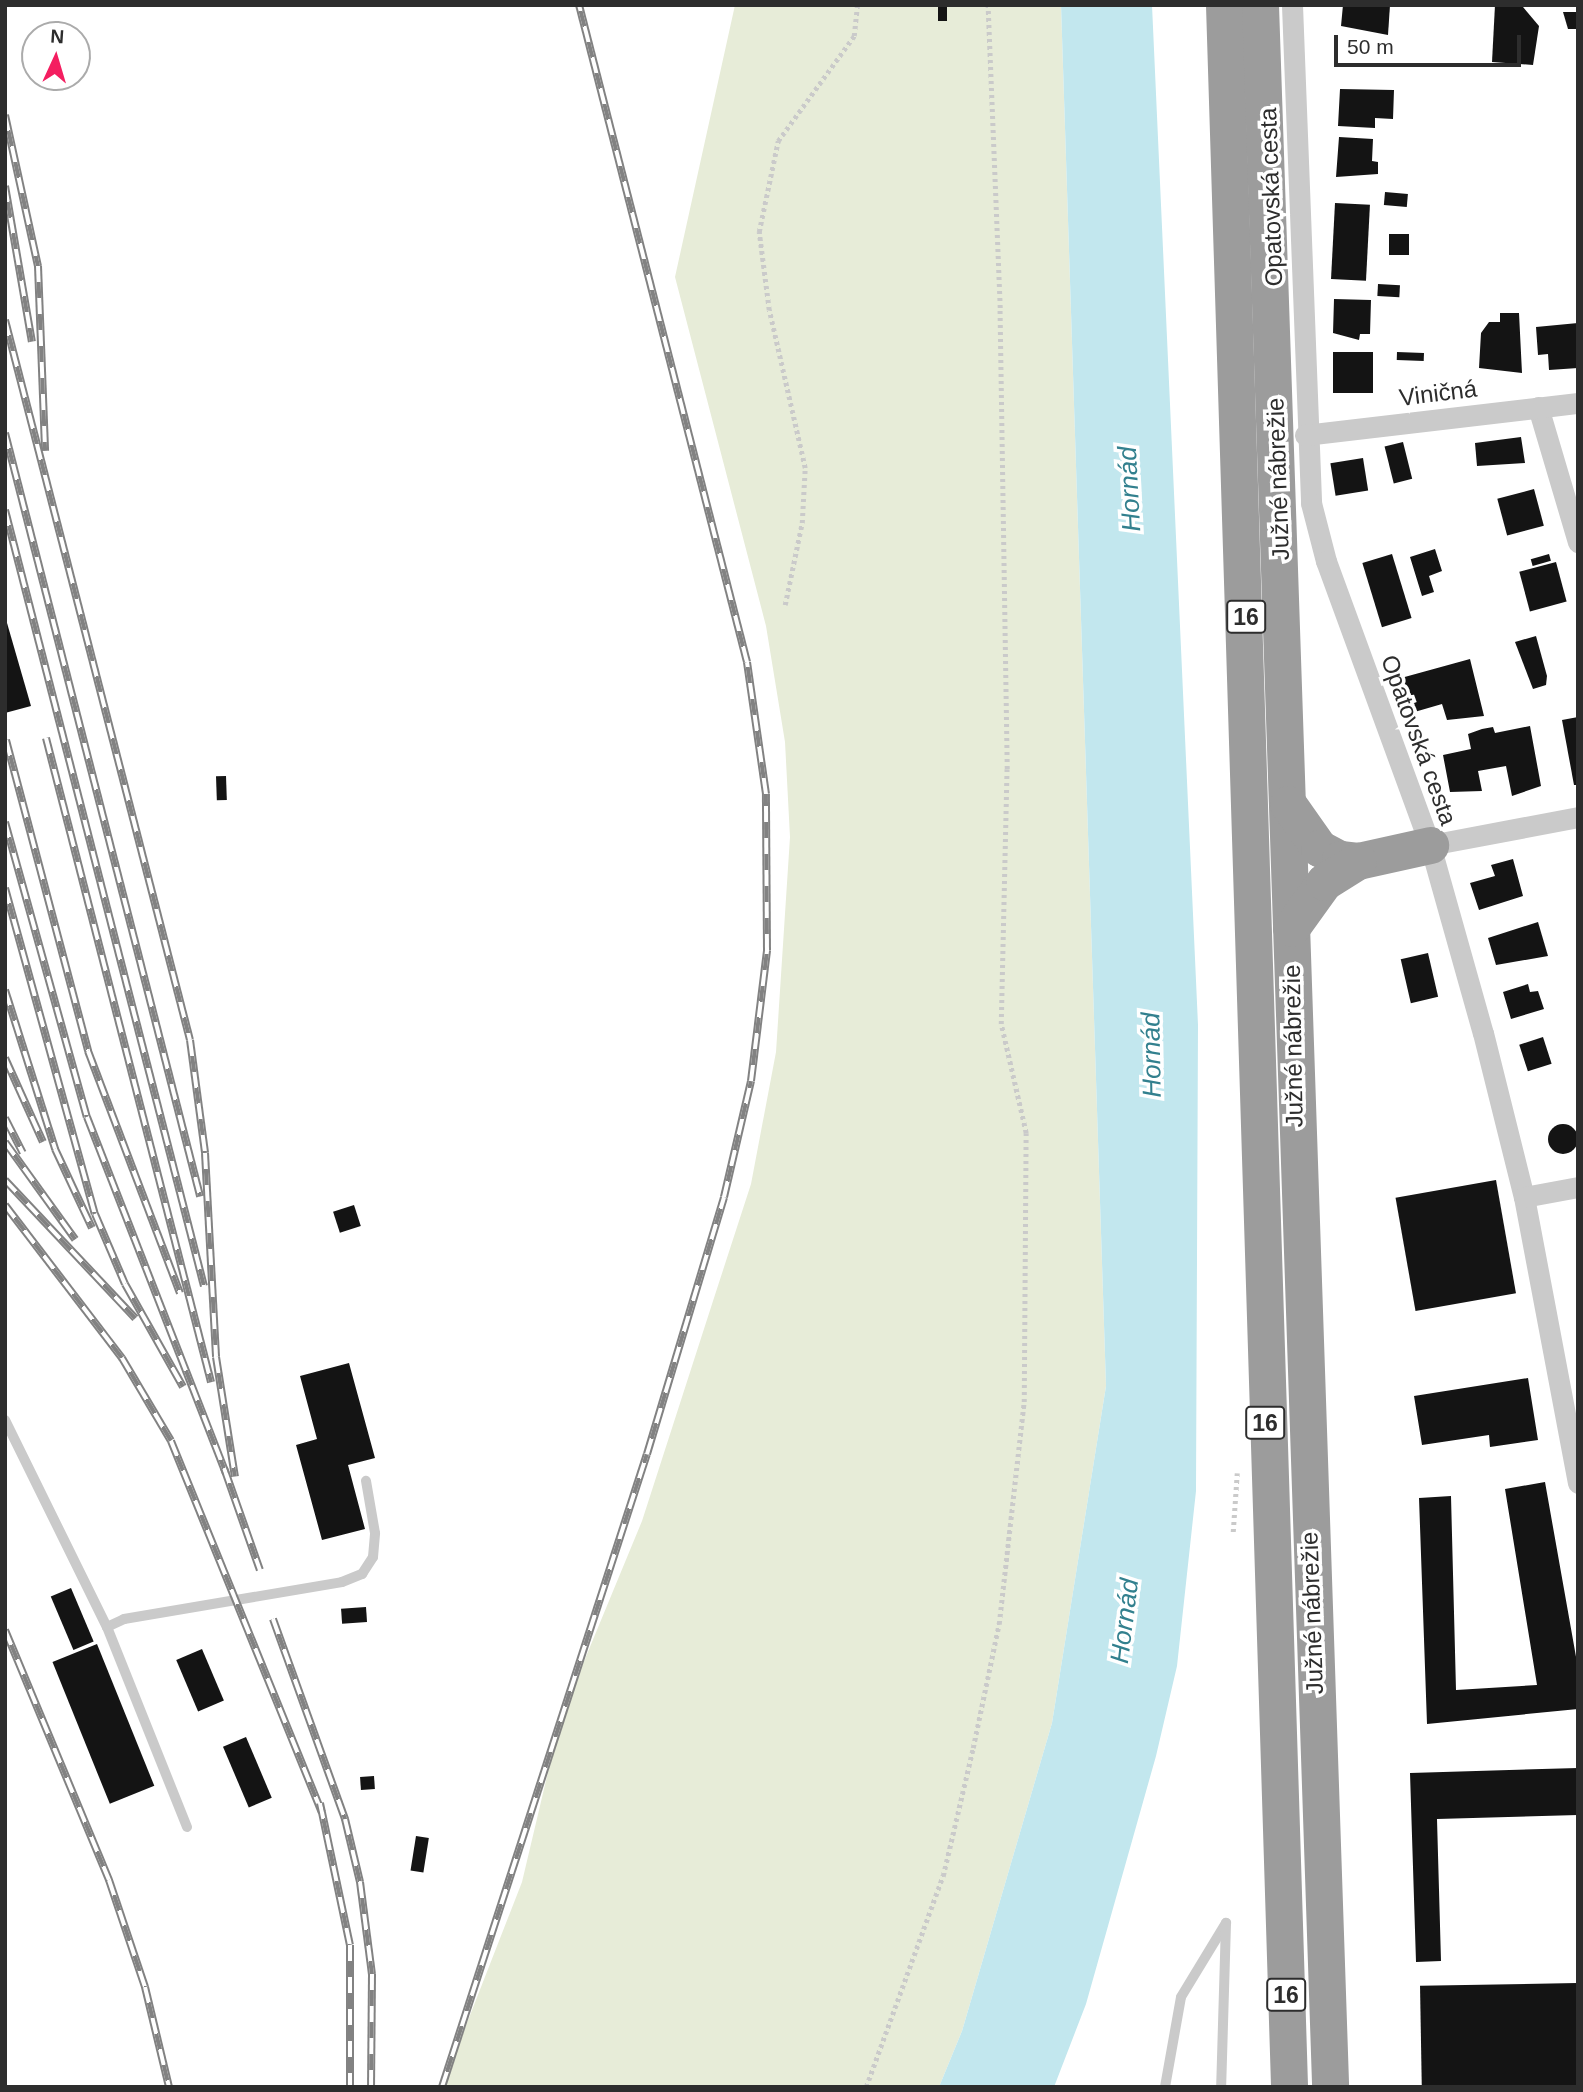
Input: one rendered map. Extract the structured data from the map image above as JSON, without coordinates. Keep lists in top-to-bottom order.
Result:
{
  "streets": {
    "highway": ["Južné nábrežie", "16"],
    "street": ["Opatovská cesta", "Viničná"]
  },
  "crossings": [
    ["Opatovská cesta", "Viničná"]
  ],
  "water": ["Hornád"],
  "scale_bar": "50 m",
  "north": "top"
}
